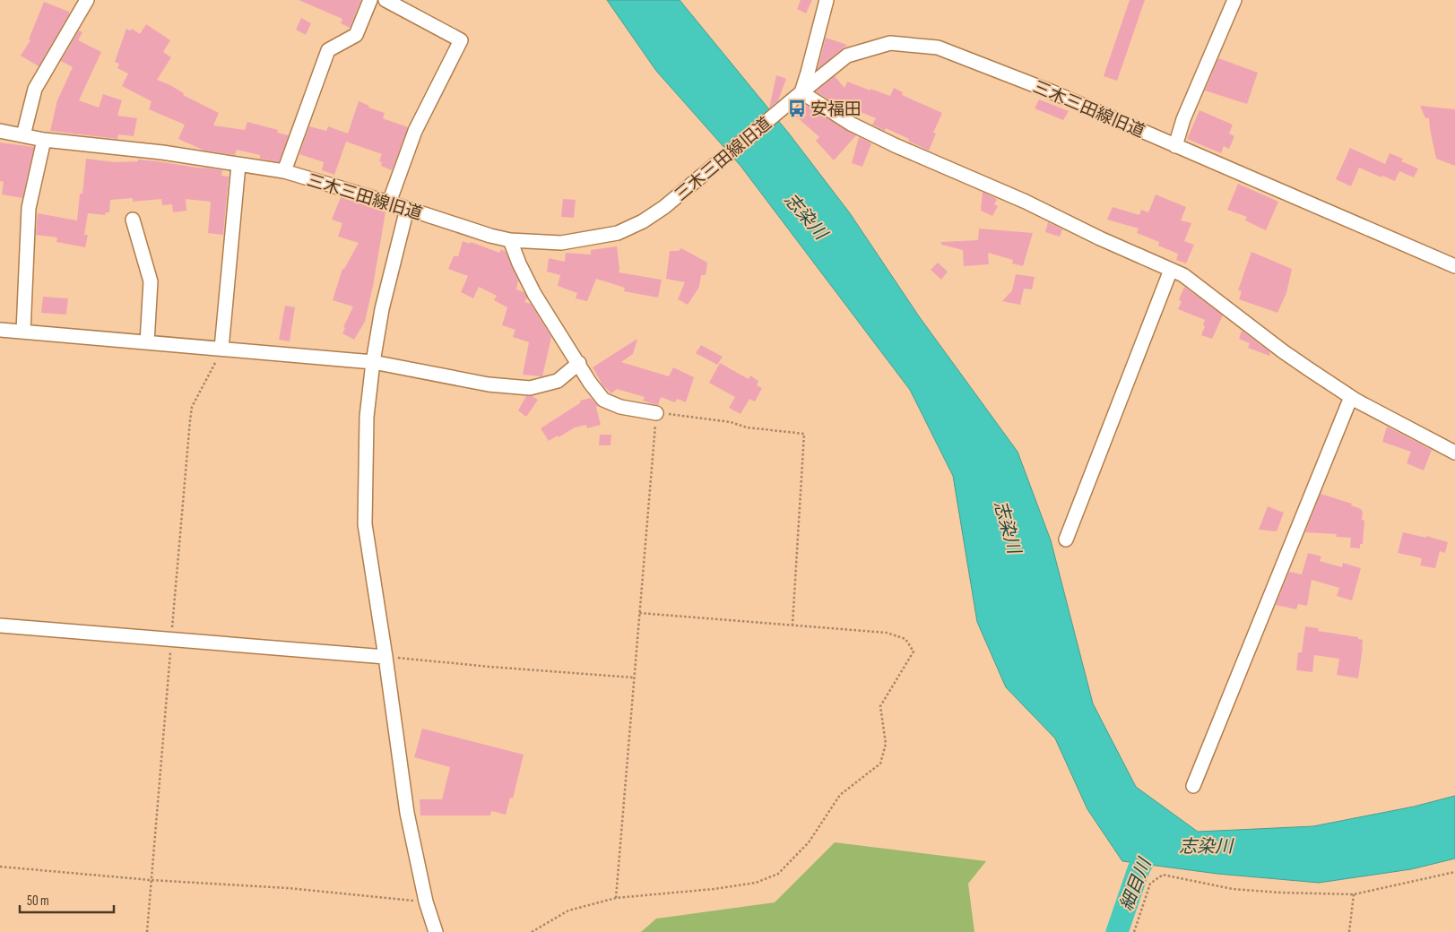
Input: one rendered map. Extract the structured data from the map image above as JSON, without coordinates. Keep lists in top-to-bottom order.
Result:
{
  "streets": {
    "street": ["三木三田線旧道"]
  },
  "water": ["志染川", "細目川"],
  "places": {
    "bus stop": ["安福田"]
  },
  "scale_bar": "50 m"
}
